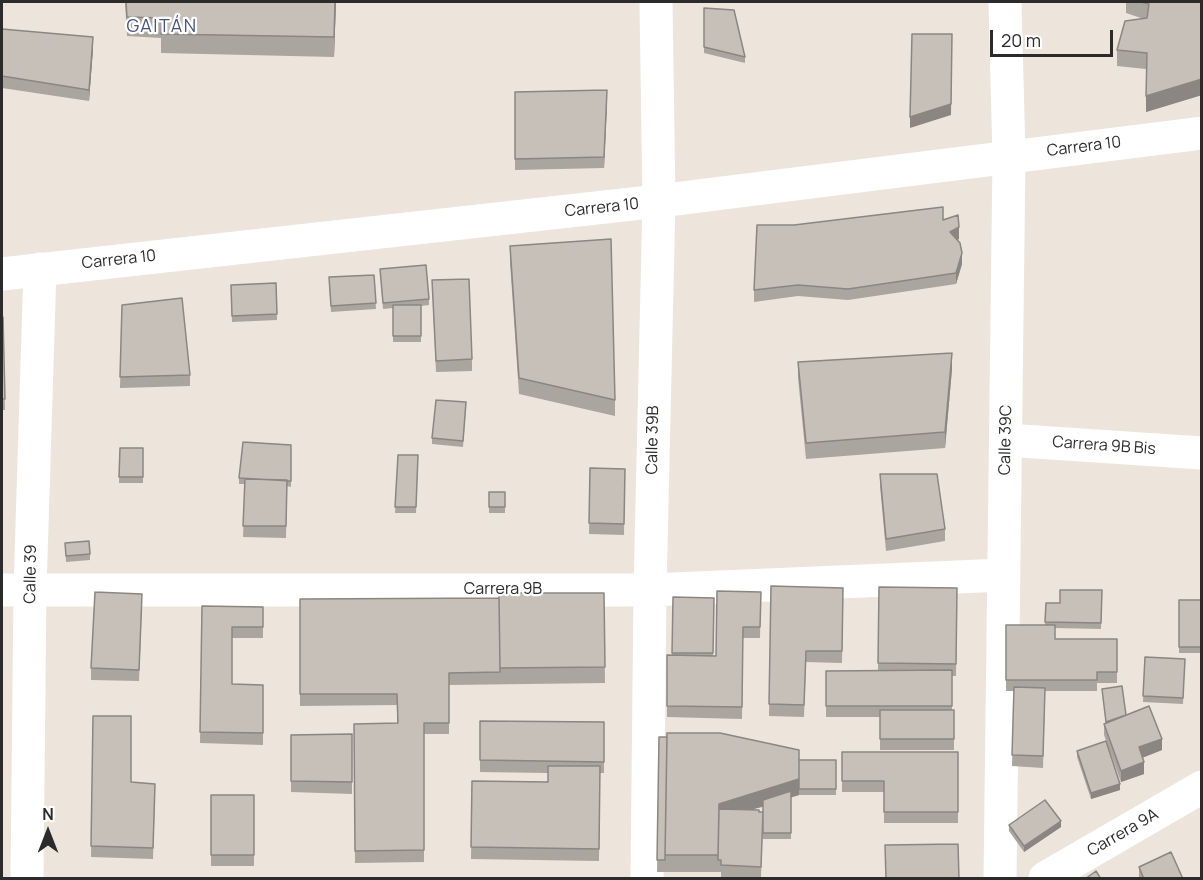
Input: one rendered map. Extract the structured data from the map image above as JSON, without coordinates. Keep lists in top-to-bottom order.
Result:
{
  "streets": {
    "street": [
      "Carrera 10",
      "Calle 39B",
      "Calle 39C",
      "Carrera 9B Bis",
      "Calle 39",
      "Carrera 9B",
      "Carrera 9A"
    ]
  },
  "crossings": [
    ["Carrera 10", "Calle 39B"],
    ["Carrera 10", "Calle 39C"],
    ["Carrera 10", "Calle 39"],
    ["Calle 39B", "Carrera 9B"],
    ["Calle 39C", "Carrera 9B Bis"],
    ["Calle 39C", "Carrera 9B"],
    ["Calle 39", "Carrera 9B"]
  ],
  "districts": ["GAITÁN"],
  "scale_bar": "20 m",
  "north": "top"
}
